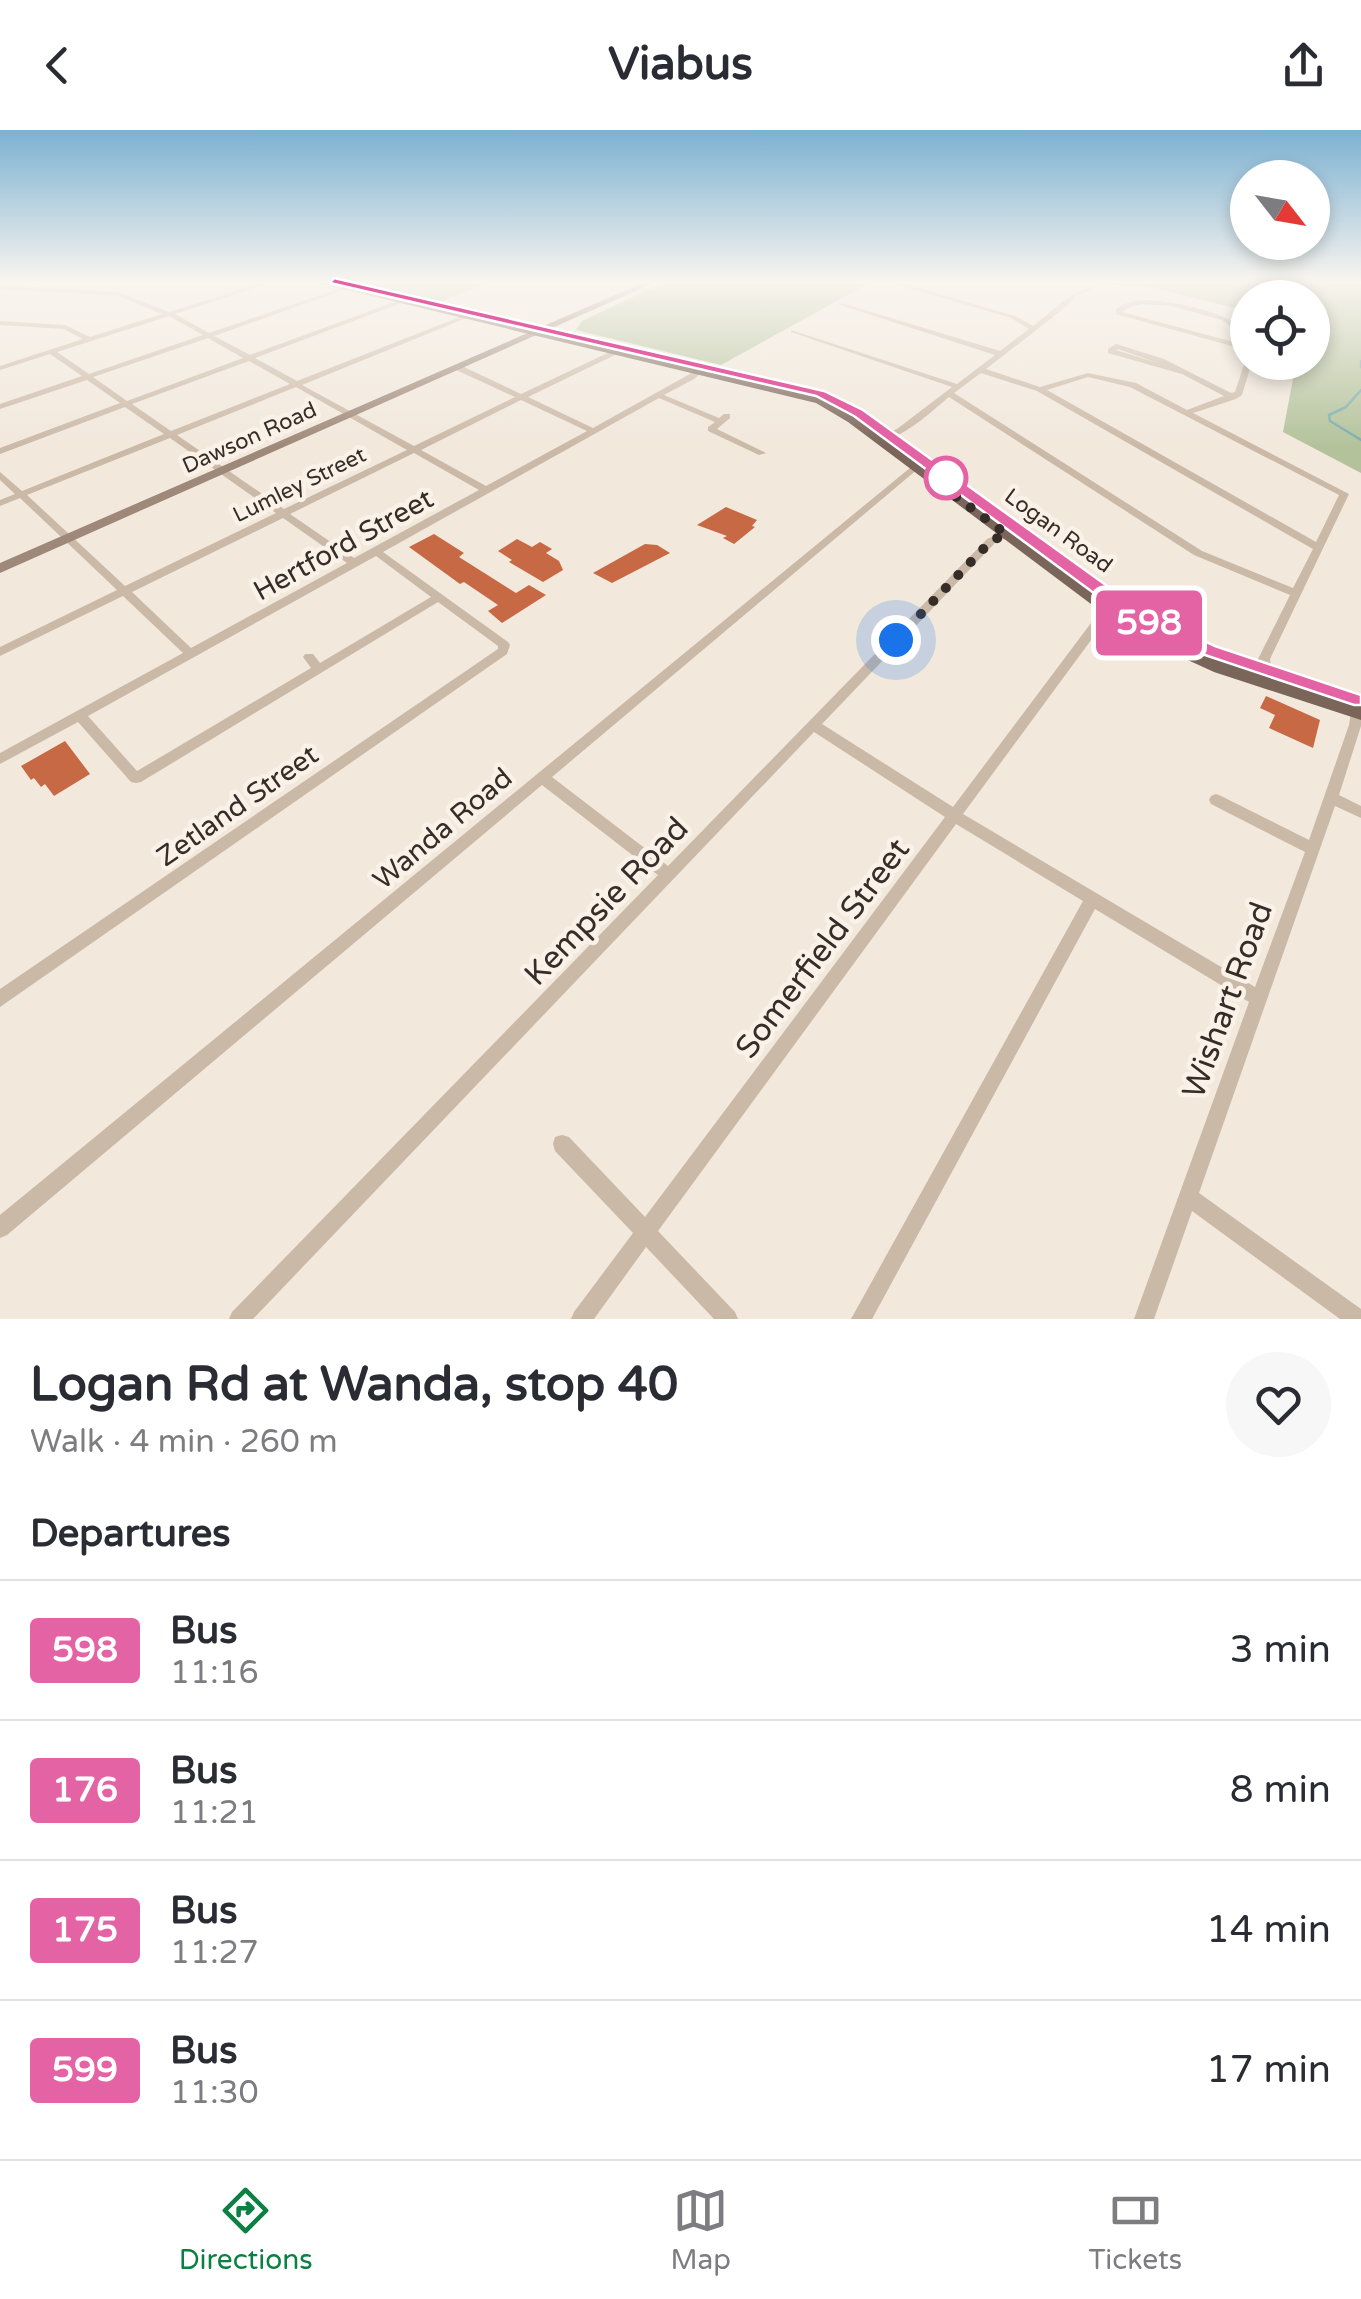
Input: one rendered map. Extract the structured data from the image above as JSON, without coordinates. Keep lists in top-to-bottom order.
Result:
{
  "streets": {
    "main road": ["Dawson Road", "Logan Road"],
    "street": [
      "Lumley Street",
      "Hertford Street",
      "Zetland Street",
      "Wanda Road",
      "Kempsie Road",
      "Somerfield Street",
      "Wishart Road"
    ]
  },
  "crossings": [
    ["Lumley Street", "Logan Road"],
    ["Logan Road", "Hertford Street"],
    ["Logan Road", "Wanda Road"],
    ["Logan Road", "Kempsie Road"],
    ["Logan Road", "Somerfield Street"],
    ["Logan Road", "Wishart Road"]
  ],
  "lines": ["bus line 598"],
  "north": "bottom right",
  "page": {
    "header": "Viabus",
    "on_map": "598",
    "heading": [
      ["Logan Rd at Wanda, stop 40", "Walk · 4 min · 260 m"],
      "Departures"
    ],
    "list": [
      {
        "mark": "598",
        "name": "Bus",
        "note": "11:16",
        "value": "3 min"
      },
      {
        "mark": "176",
        "name": "Bus",
        "note": "11:21",
        "value": "8 min"
      },
      {
        "mark": "175",
        "name": "Bus",
        "note": "11:27",
        "value": "14 min"
      },
      {
        "mark": "599",
        "name": "Bus",
        "note": "11:30",
        "value": "17 min"
      }
    ],
    "tabs": ["Directions", "Map", "Tickets"]
  }
}
